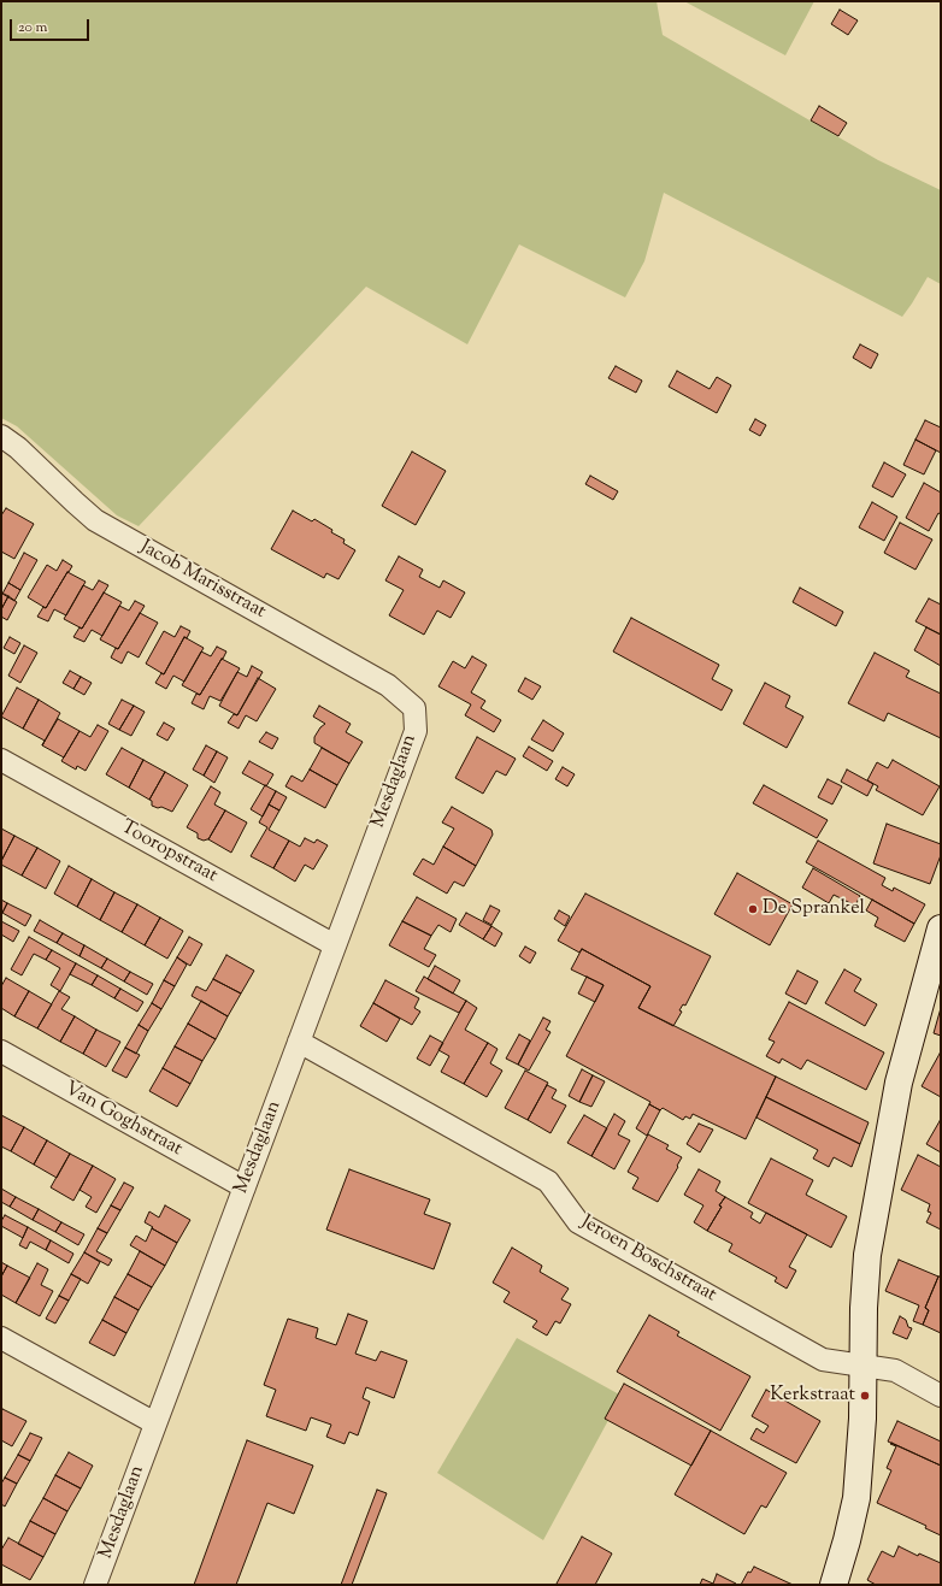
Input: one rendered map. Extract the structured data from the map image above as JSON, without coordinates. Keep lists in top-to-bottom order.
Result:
{
  "streets": {
    "street": [
      "Jacob Marisstraat",
      "Mesdaglaan",
      "Tooropstraat",
      "Van Goghstraat",
      "Jeroen Boschstraat"
    ]
  },
  "crossings": [
    ["Jacob Marisstraat", "Mesdaglaan"],
    ["Mesdaglaan", "Tooropstraat"],
    ["Mesdaglaan", "Van Goghstraat"],
    ["Mesdaglaan", "Jeroen Boschstraat"]
  ],
  "places": ["De Sprankel", "Kerkstraat"],
  "scale_bar": "20 m"
}
